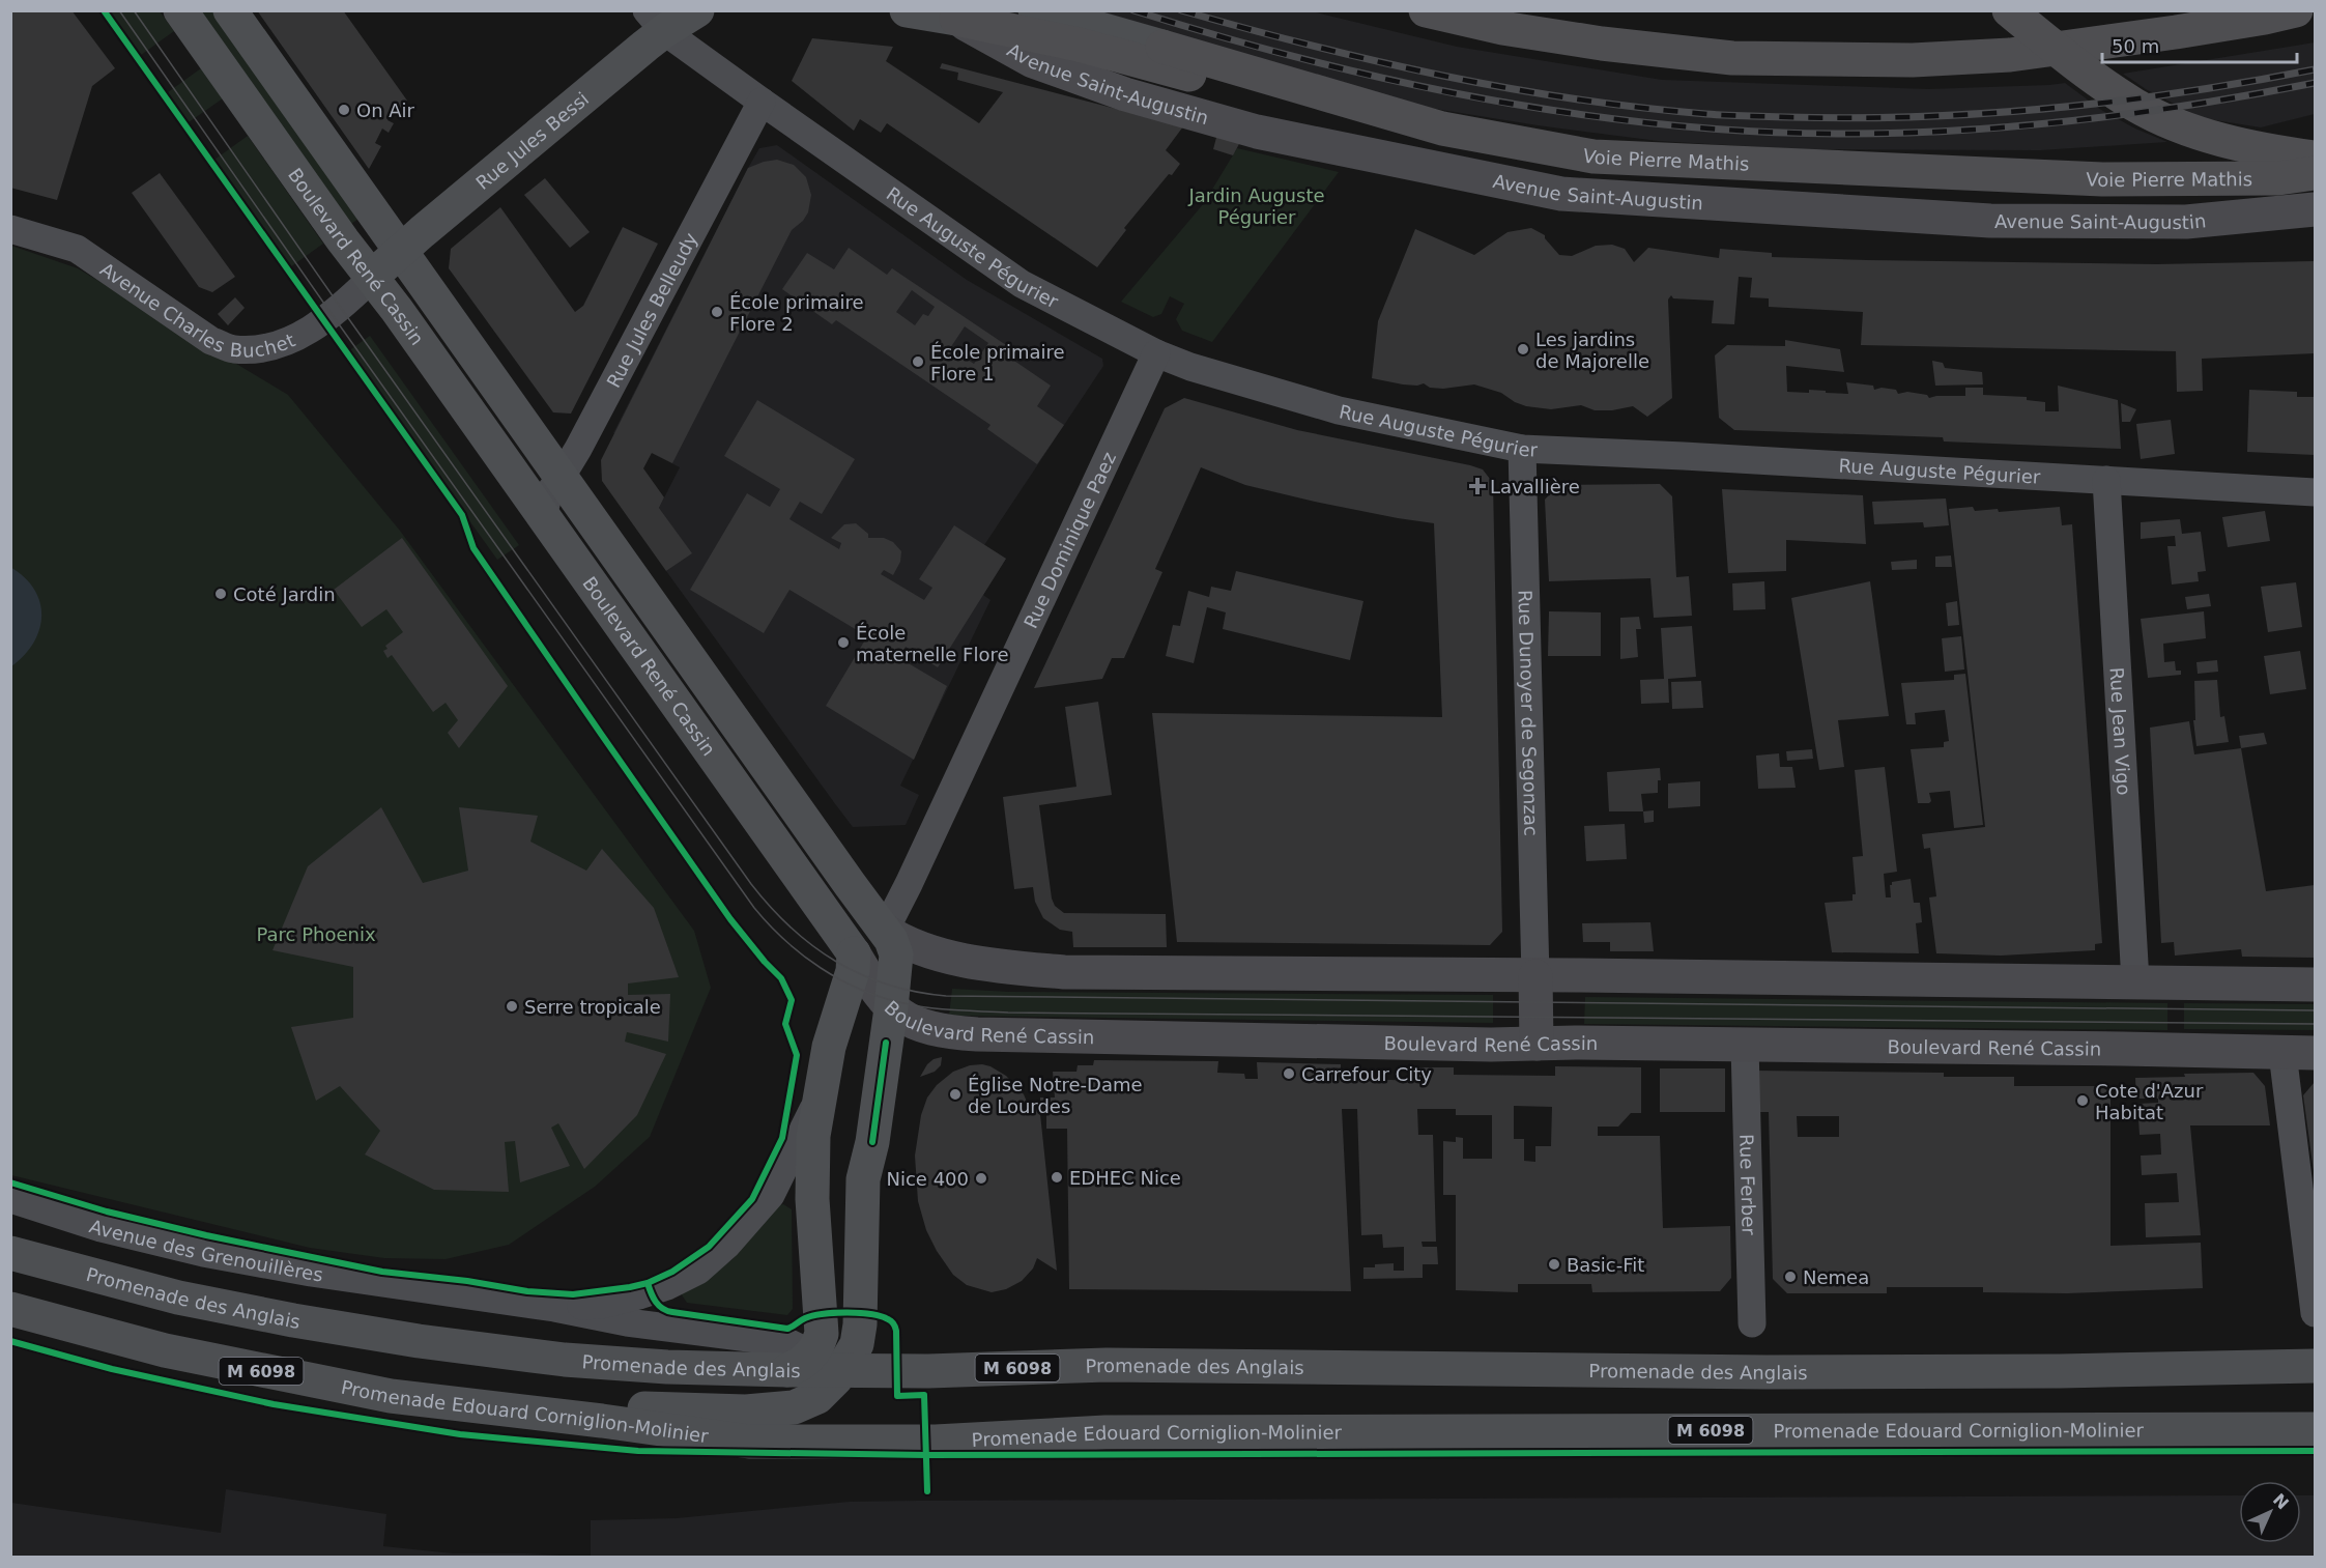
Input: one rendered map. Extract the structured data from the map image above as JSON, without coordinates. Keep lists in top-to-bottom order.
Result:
{
  "streets": {
    "highway": ["Voie Pierre Mathis"],
    "main road": [
      "Avenue Saint-Augustin",
      "Rue Jules Bessi",
      "Boulevard René Cassin",
      "Avenue des Grenouillères",
      "Promenade des Anglais",
      "M 6098",
      "Promenade Edouard Corniglion-Molinier"
    ],
    "street": [
      "Rue Auguste Pégurier",
      "Avenue Charles Buchet",
      "Rue Jules Belleudy",
      "Rue Dominique Paez",
      "Rue Dunoyer de Segonzac",
      "Rue Jean Vigo",
      "Rue Ferber"
    ]
  },
  "crossings": [
    ["Rue Jules Bessi", "Rue Auguste Pégurier"],
    ["Rue Jules Bessi", "Boulevard René Cassin"],
    ["Rue Jules Bessi", "Avenue Charles Buchet"],
    ["Rue Auguste Pégurier", "Rue Jules Belleudy"],
    ["Rue Auguste Pégurier", "Rue Dominique Paez"],
    ["Rue Auguste Pégurier", "Rue Dunoyer de Segonzac"],
    ["Rue Auguste Pégurier", "Rue Jean Vigo"],
    ["Boulevard René Cassin", "Avenue Charles Buchet"],
    ["Boulevard René Cassin", "Rue Jules Belleudy"],
    ["Boulevard René Cassin", "Rue Dominique Paez"],
    ["Boulevard René Cassin", "Rue Dunoyer de Segonzac"],
    ["Boulevard René Cassin", "Rue Jean Vigo"],
    ["Boulevard René Cassin", "Rue Ferber"],
    ["Boulevard René Cassin", "Avenue des Grenouillères"],
    ["Avenue des Grenouillères", "Promenade des Anglais"]
  ],
  "parks": ["Jardin Auguste Pégurier", "Parc Phoenix"],
  "places": {
    "other": [
      "On Air",
      "École primaire Flore 2",
      "Les jardins de Majorelle",
      "École primaire Flore 1",
      "Coté Jardin",
      "École maternelle Flore",
      "Serre tropicale",
      "Carrefour City",
      "Église Notre-Dame de Lourdes",
      "Cote d'Azur Habitat",
      "EDHEC Nice",
      "Nice 400",
      "Basic-Fit",
      "Nemea"
    ],
    "health": ["Lavallière"]
  },
  "scale_bar": "50 m",
  "north": "top right"
}
